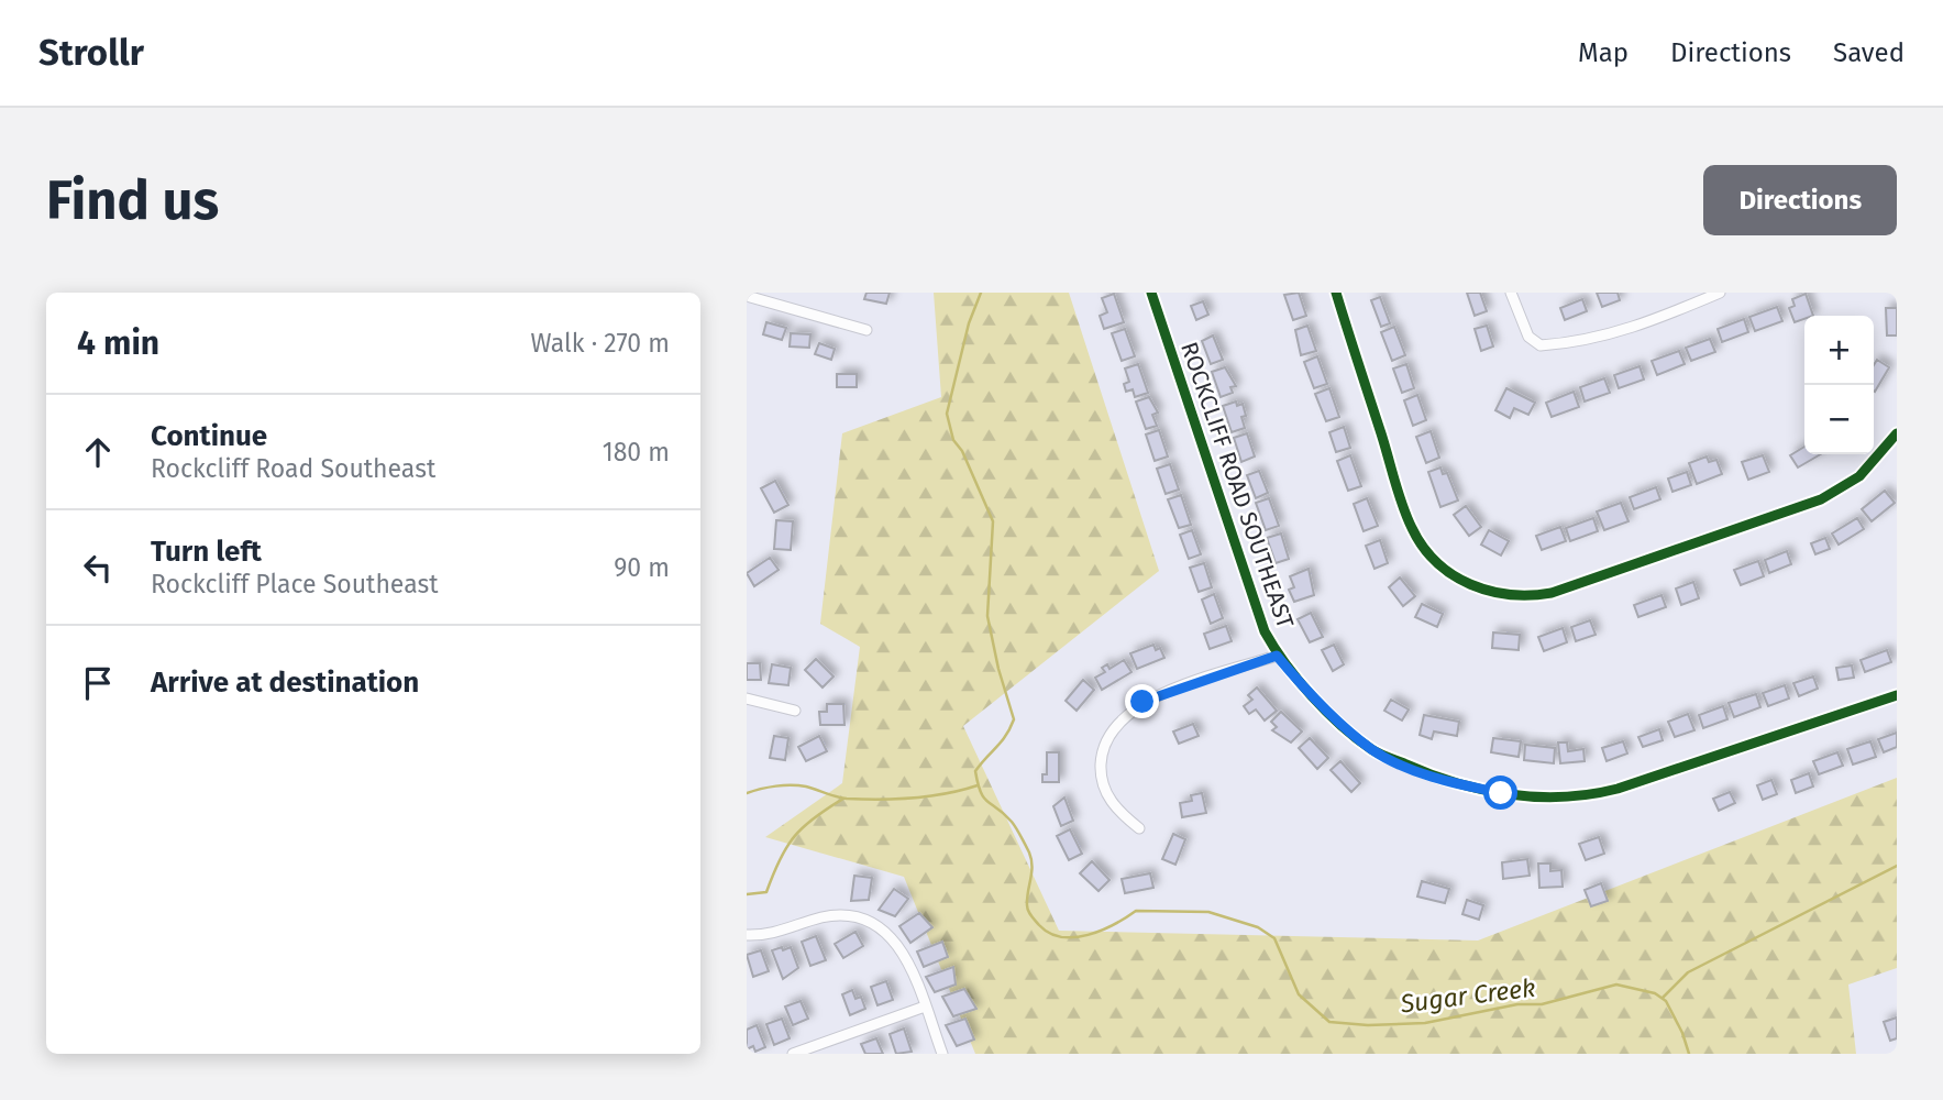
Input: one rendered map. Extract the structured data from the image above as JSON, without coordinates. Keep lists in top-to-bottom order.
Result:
{
  "streets": {
    "street": ["ROCKCLIFF ROAD SOUTHEAST"]
  },
  "water": ["Sugar Creek"],
  "page": {
    "header": "Strollr",
    "nav": ["Map", "Directions", "Saved"],
    "buttons": "Directions",
    "title": "Find us",
    "heading": ["4 min", "Walk · 270 m"],
    "map_buttons": ["+", "−"],
    "list": [
      ["Continue", "Rockcliff Road Southeast", "180 m"],
      ["Turn left", "Rockcliff Place Southeast", "90 m"],
      "Arrive at destination"
    ]
  }
}
